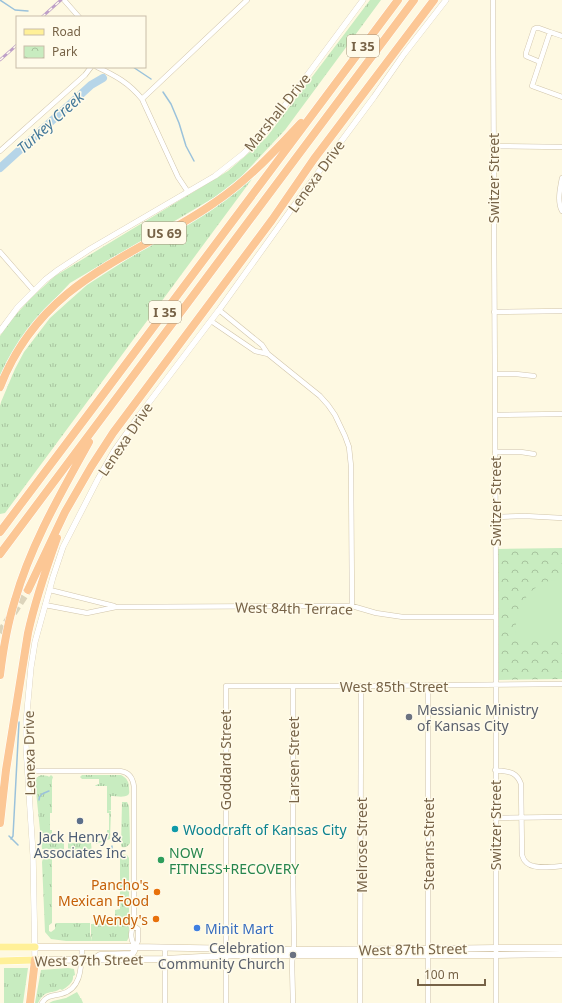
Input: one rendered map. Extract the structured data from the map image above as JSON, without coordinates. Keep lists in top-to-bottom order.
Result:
{
  "streets": {
    "highway": ["I 35", "US 69"],
    "main road": ["West 87th Street"],
    "street": [
      "Marshall Drive",
      "Lenexa Drive",
      "Switzer Street",
      "West 84th Terrace",
      "West 85th Street",
      "Goddard Street",
      "Larsen Street",
      "Stearns Street",
      "Melrose Street"
    ]
  },
  "crossings": [
    ["I 35", "US 69"],
    ["Lenexa Drive", "West 84th Terrace"],
    ["Lenexa Drive", "West 87th Street"],
    ["Switzer Street", "West 84th Terrace"],
    ["Switzer Street", "West 85th Street"],
    ["Switzer Street", "West 87th Street"],
    ["West 85th Street", "Goddard Street"],
    ["West 85th Street", "Larsen Street"],
    ["West 85th Street", "Stearns Street"],
    ["West 85th Street", "Melrose Street"],
    ["Goddard Street", "West 87th Street"],
    ["Larsen Street", "West 87th Street"],
    ["Stearns Street", "West 87th Street"],
    ["Melrose Street", "West 87th Street"]
  ],
  "water": ["Turkey Creek"],
  "places": [
    "Messianic Ministry of Kansas City",
    "Jack Henry & Associates Inc",
    "Woodcraft of Kansas City",
    "NOW FITNESS+RECOVERY",
    "Pancho's Mexican Food",
    "Wendy's",
    "Minit Mart",
    "Celebration Community Church"
  ],
  "legend": ["Road", "Park"],
  "scale_bar": "100 m"
}
